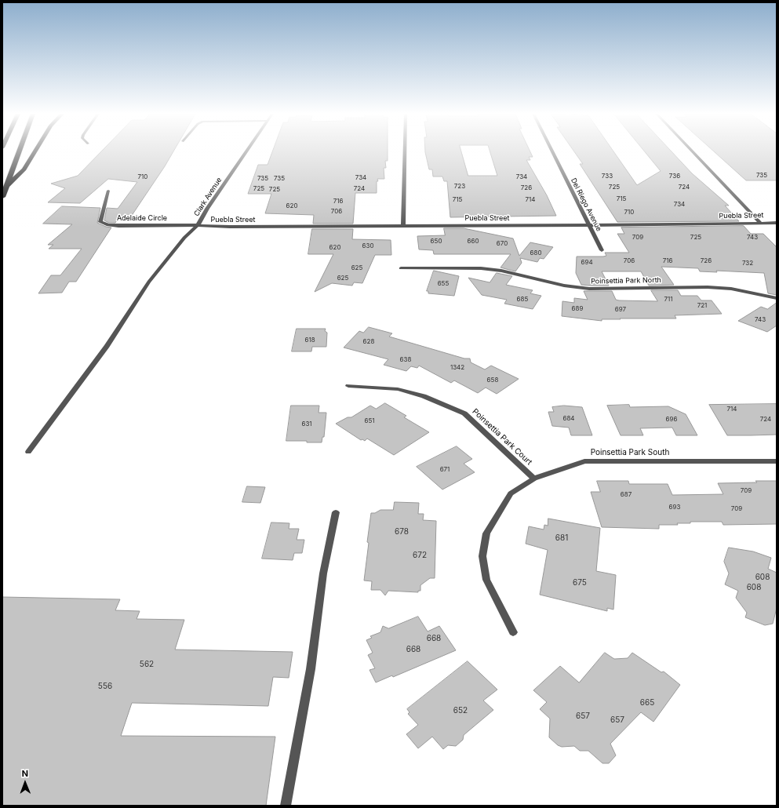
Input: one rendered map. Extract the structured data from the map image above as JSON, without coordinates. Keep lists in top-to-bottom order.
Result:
{
  "streets": {
    "street": [
      "Clark Avenue",
      "Del Riego Avenue",
      "Puebla Street",
      "Adelaide Circle",
      "Poinsettia Park North",
      "Poinsettia Park Court",
      "Poinsettia Park South"
    ]
  },
  "crossings": [
    ["Clark Avenue", "Puebla Street"],
    ["Clark Avenue", "Adelaide Circle"],
    ["Del Riego Avenue", "Puebla Street"],
    ["Puebla Street", "Adelaide Circle"],
    ["Poinsettia Park Court", "Poinsettia Park South"]
  ],
  "house_numbers": [
    "735",
    "733",
    "736",
    "710",
    "734",
    "734",
    "735",
    "735",
    "723",
    "725",
    "724",
    "726",
    "725",
    "724",
    "725",
    "715",
    "715",
    "714",
    "716",
    "734",
    "620",
    "706",
    "710",
    "709",
    "725",
    "743",
    "650",
    "660",
    "670",
    "630",
    "620",
    "680",
    "706",
    "716",
    "726",
    "694",
    "732",
    "625",
    "625",
    "655",
    "685",
    "711",
    "721",
    "689",
    "697",
    "743",
    "618",
    "628",
    "638",
    "1342",
    "658",
    "714",
    "684",
    "696",
    "724",
    "651",
    "631",
    "671",
    "709",
    "687",
    "693",
    "709",
    "678",
    "681",
    "672",
    "608",
    "675",
    "608",
    "668",
    "668",
    "562",
    "556",
    "665",
    "652",
    "657",
    "657"
  ],
  "north": "top"
}
